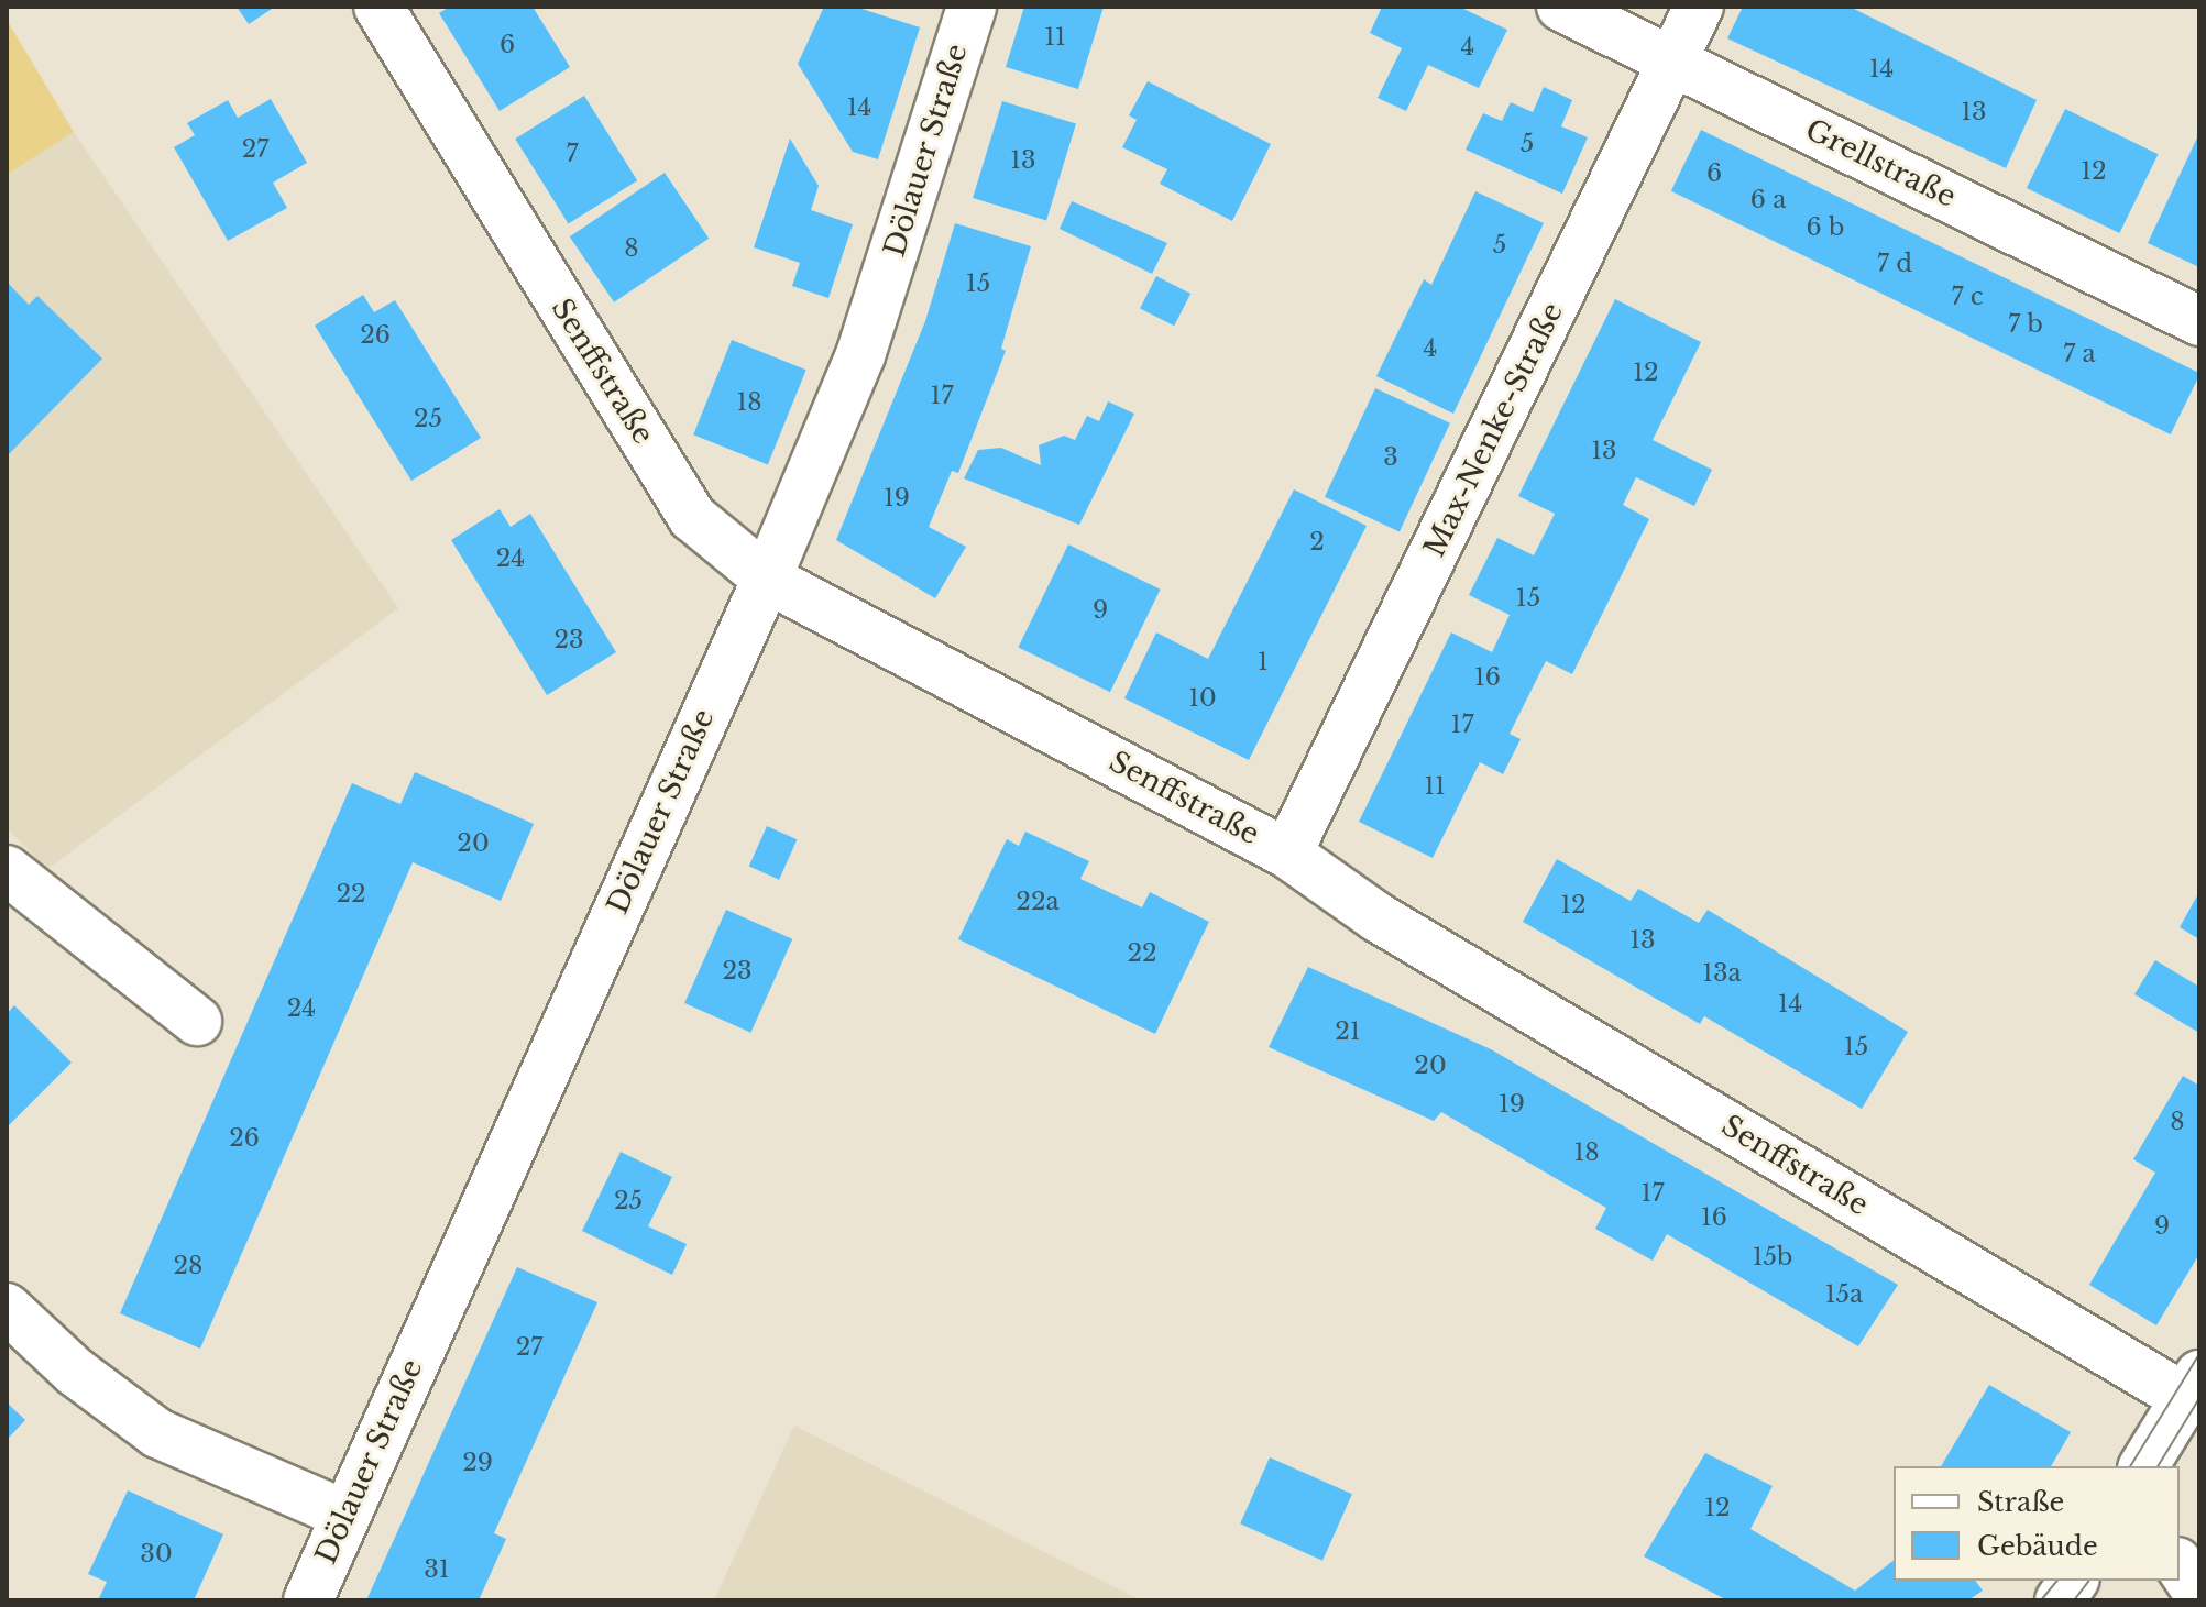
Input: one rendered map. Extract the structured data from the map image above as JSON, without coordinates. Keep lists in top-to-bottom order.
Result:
{
  "streets": {
    "street": [
      "Dölauer Straße",
      "Grellstraße",
      "Senffstraße",
      "Max-Nenke-Straße"
    ]
  },
  "crossings": [
    ["Dölauer Straße", "Senffstraße"],
    ["Grellstraße", "Max-Nenke-Straße"],
    ["Senffstraße", "Max-Nenke-Straße"]
  ],
  "house_numbers": [
    "11",
    "6",
    "4",
    "14",
    "14",
    "13",
    "5",
    "27",
    "7",
    "13",
    "12",
    "6",
    "6 a",
    "6 b",
    "5",
    "8",
    "7 d",
    "15",
    "7 c",
    "7 b",
    "26",
    "4",
    "7 a",
    "12",
    "17",
    "18",
    "25",
    "13",
    "3",
    "19",
    "2",
    "24",
    "15",
    "9",
    "23",
    "1",
    "16",
    "10",
    "17",
    "11",
    "20",
    "22",
    "22a",
    "12",
    "13",
    "22",
    "23",
    "13a",
    "14",
    "24",
    "21",
    "15",
    "20",
    "19",
    "8",
    "26",
    "18",
    "17",
    "25",
    "16",
    "9",
    "15b",
    "28",
    "15a",
    "27",
    "29",
    "12",
    "30",
    "31"
  ],
  "legend": ["Straße", "Gebäude"]
}
